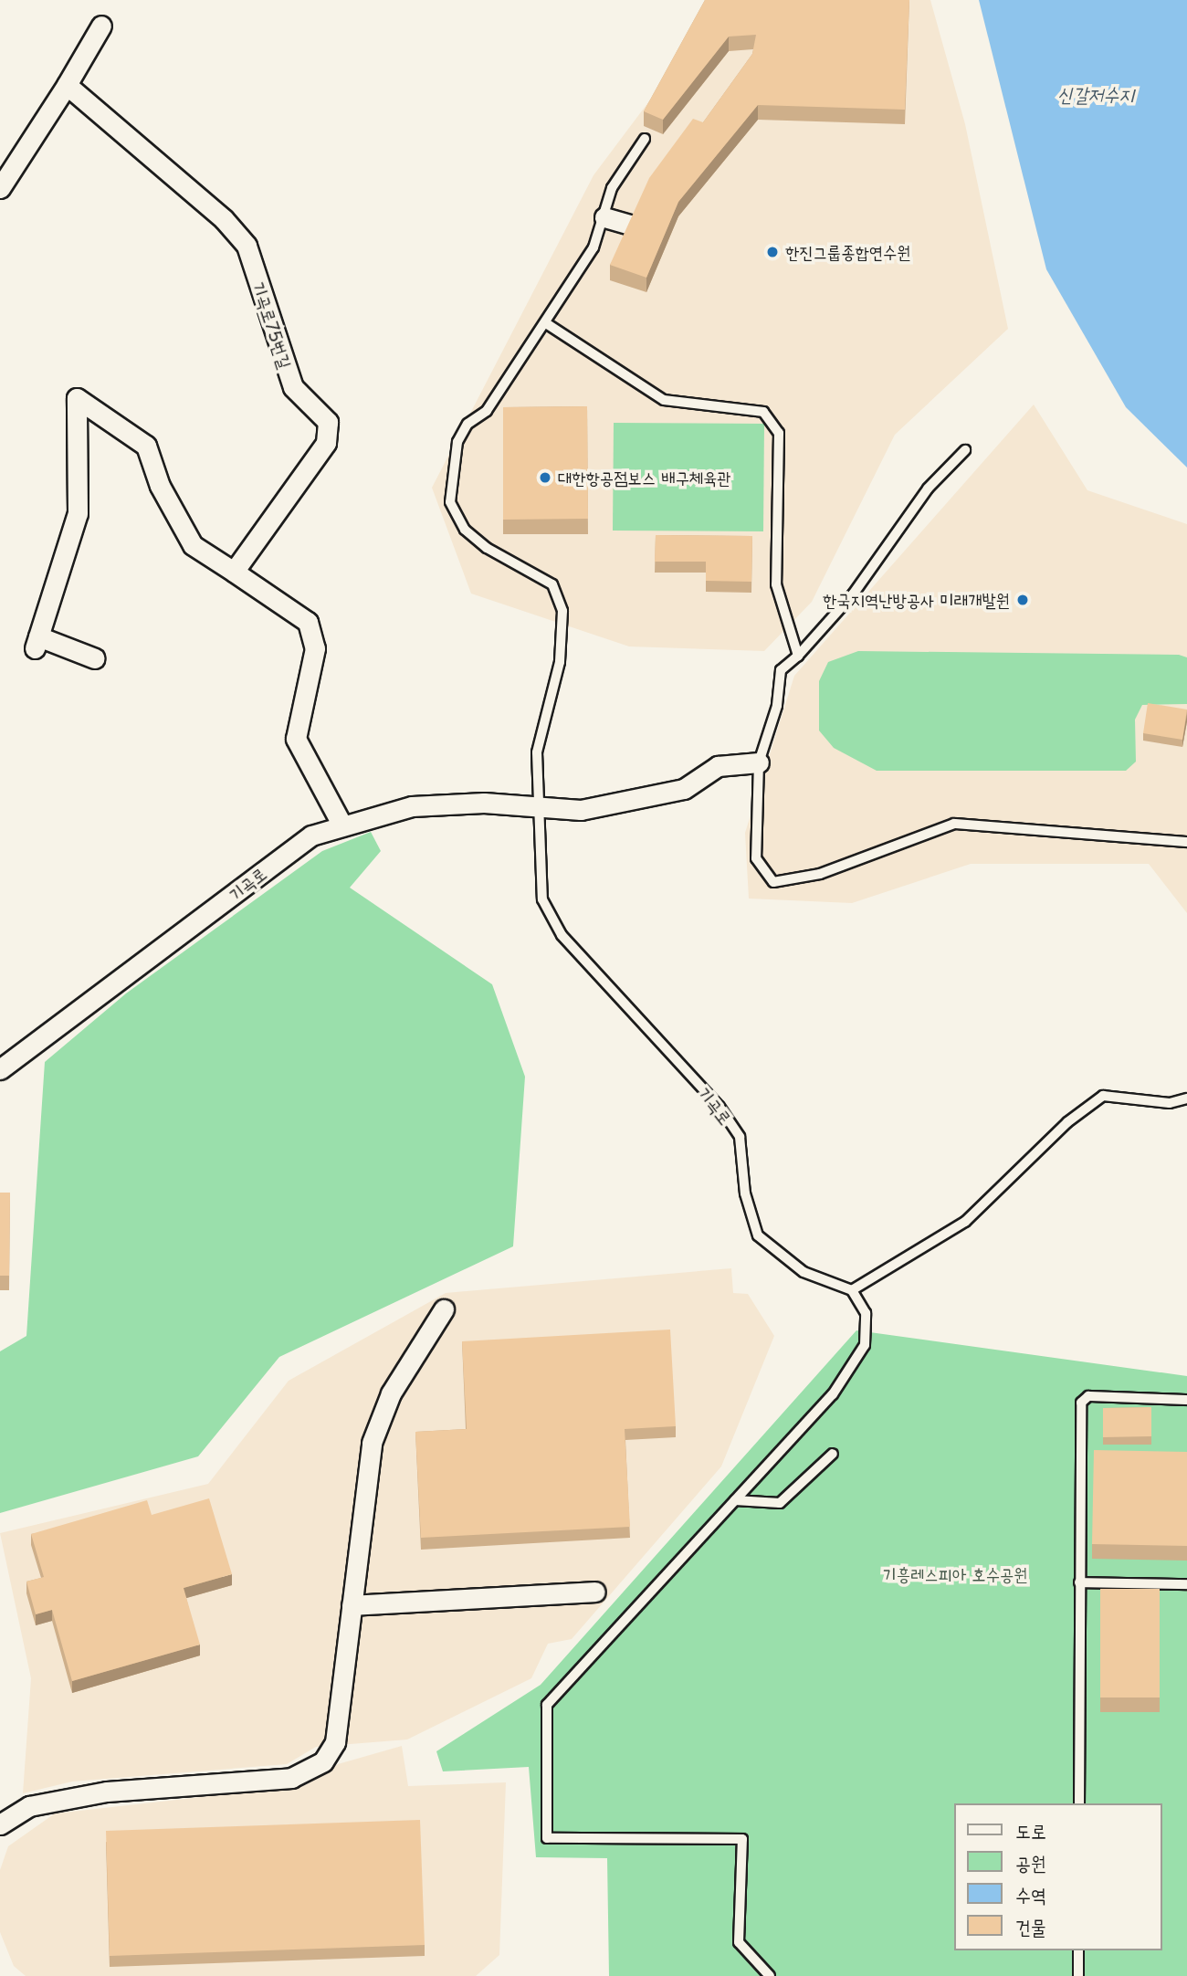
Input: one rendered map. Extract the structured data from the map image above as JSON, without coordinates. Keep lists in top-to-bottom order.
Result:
{
  "streets": {
    "street": ["기곡로75번길", "기곡로"]
  },
  "water": ["신갈저수지"],
  "parks": ["기흥레스피아 호수공원"],
  "places": ["한진그룹종합연수원", "대한항공점보스 배구체육관", "한국지역난방공사 미래개발원"],
  "legend": [
    "도로",
    "공원",
    "수역",
    "건물"
  ]
}
